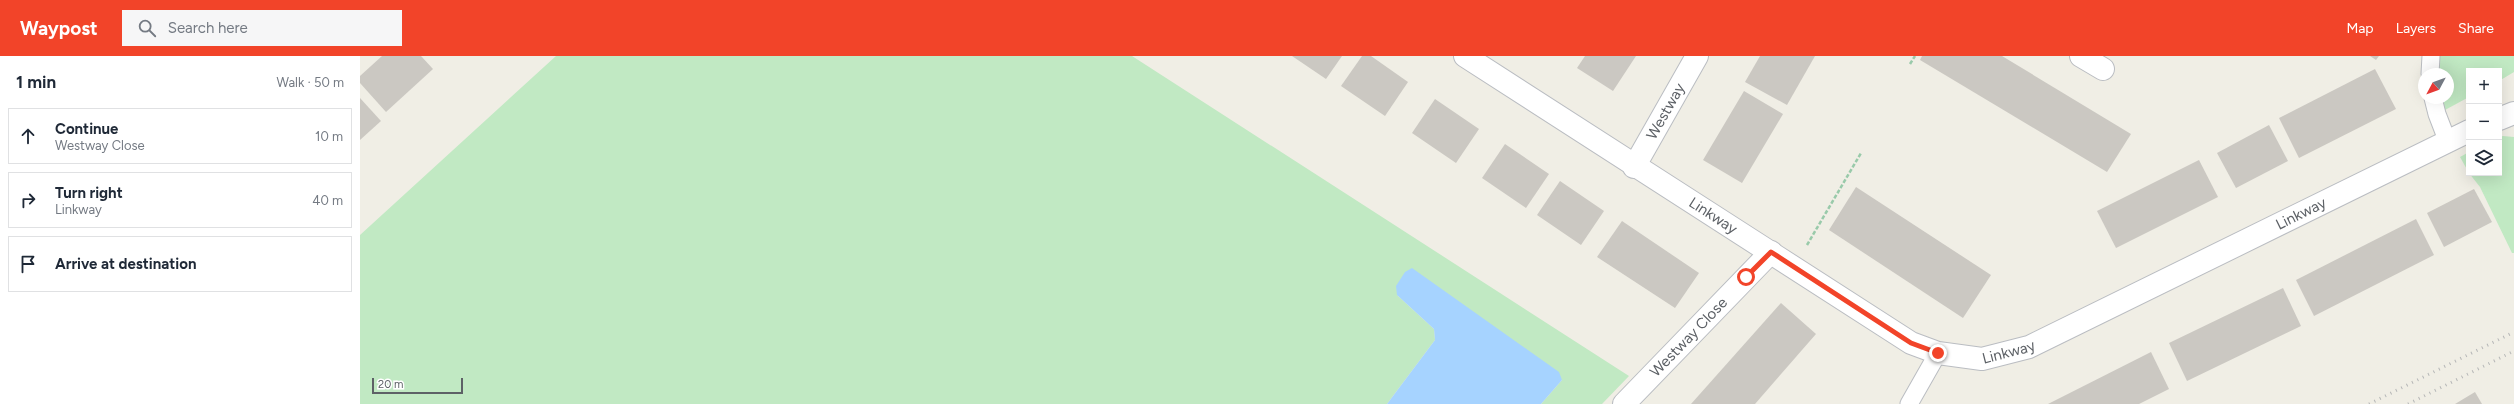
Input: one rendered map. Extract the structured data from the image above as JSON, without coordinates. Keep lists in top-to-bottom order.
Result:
{
  "streets": {
    "street": ["Westway", "Linkway", "Westway Close"]
  },
  "crossings": [
    ["Westway", "Linkway"],
    ["Linkway", "Westway Close"]
  ],
  "scale_bar": "20 m",
  "north": "bottom left",
  "page": {
    "header": "Waypost",
    "search": "Search here",
    "nav": ["Map", "Layers", "Share"],
    "heading": ["1 min", "Walk · 50 m"],
    "map_buttons": ["+", "−"],
    "list": [
      ["Continue", "Westway Close", "10 m"],
      ["Turn right", "Linkway", "40 m"],
      "Arrive at destination"
    ],
    "scale": "20 m"
  }
}
